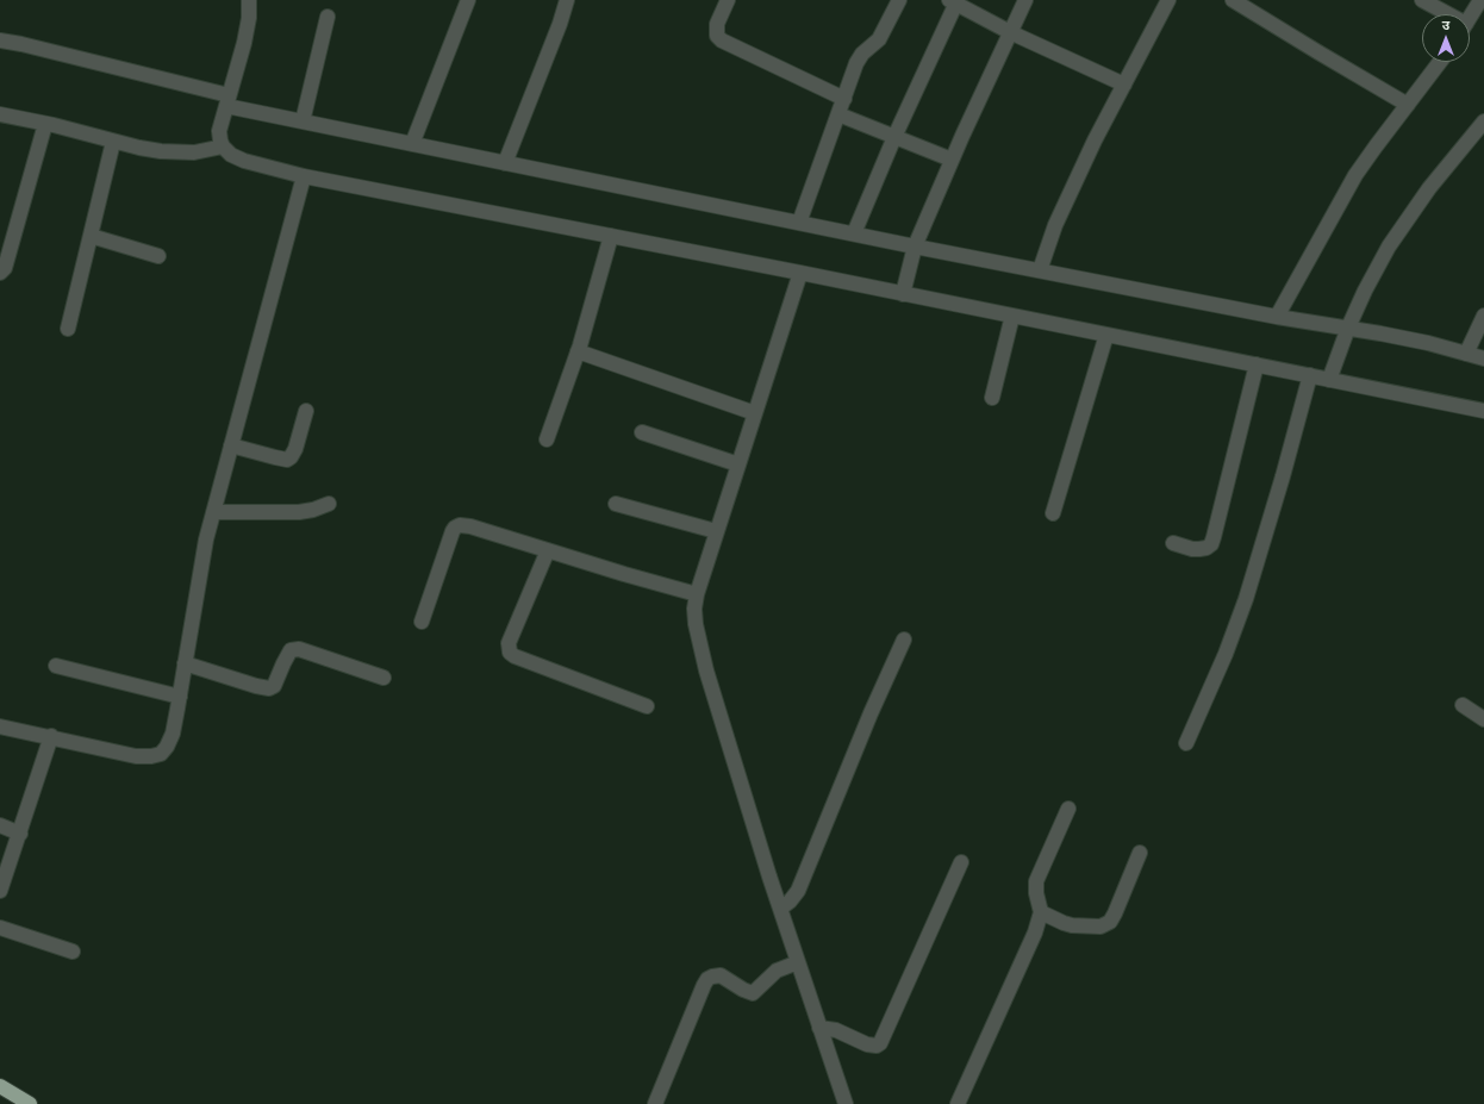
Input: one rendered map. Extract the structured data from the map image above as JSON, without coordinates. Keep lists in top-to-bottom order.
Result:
{
  "north": "top"
}
